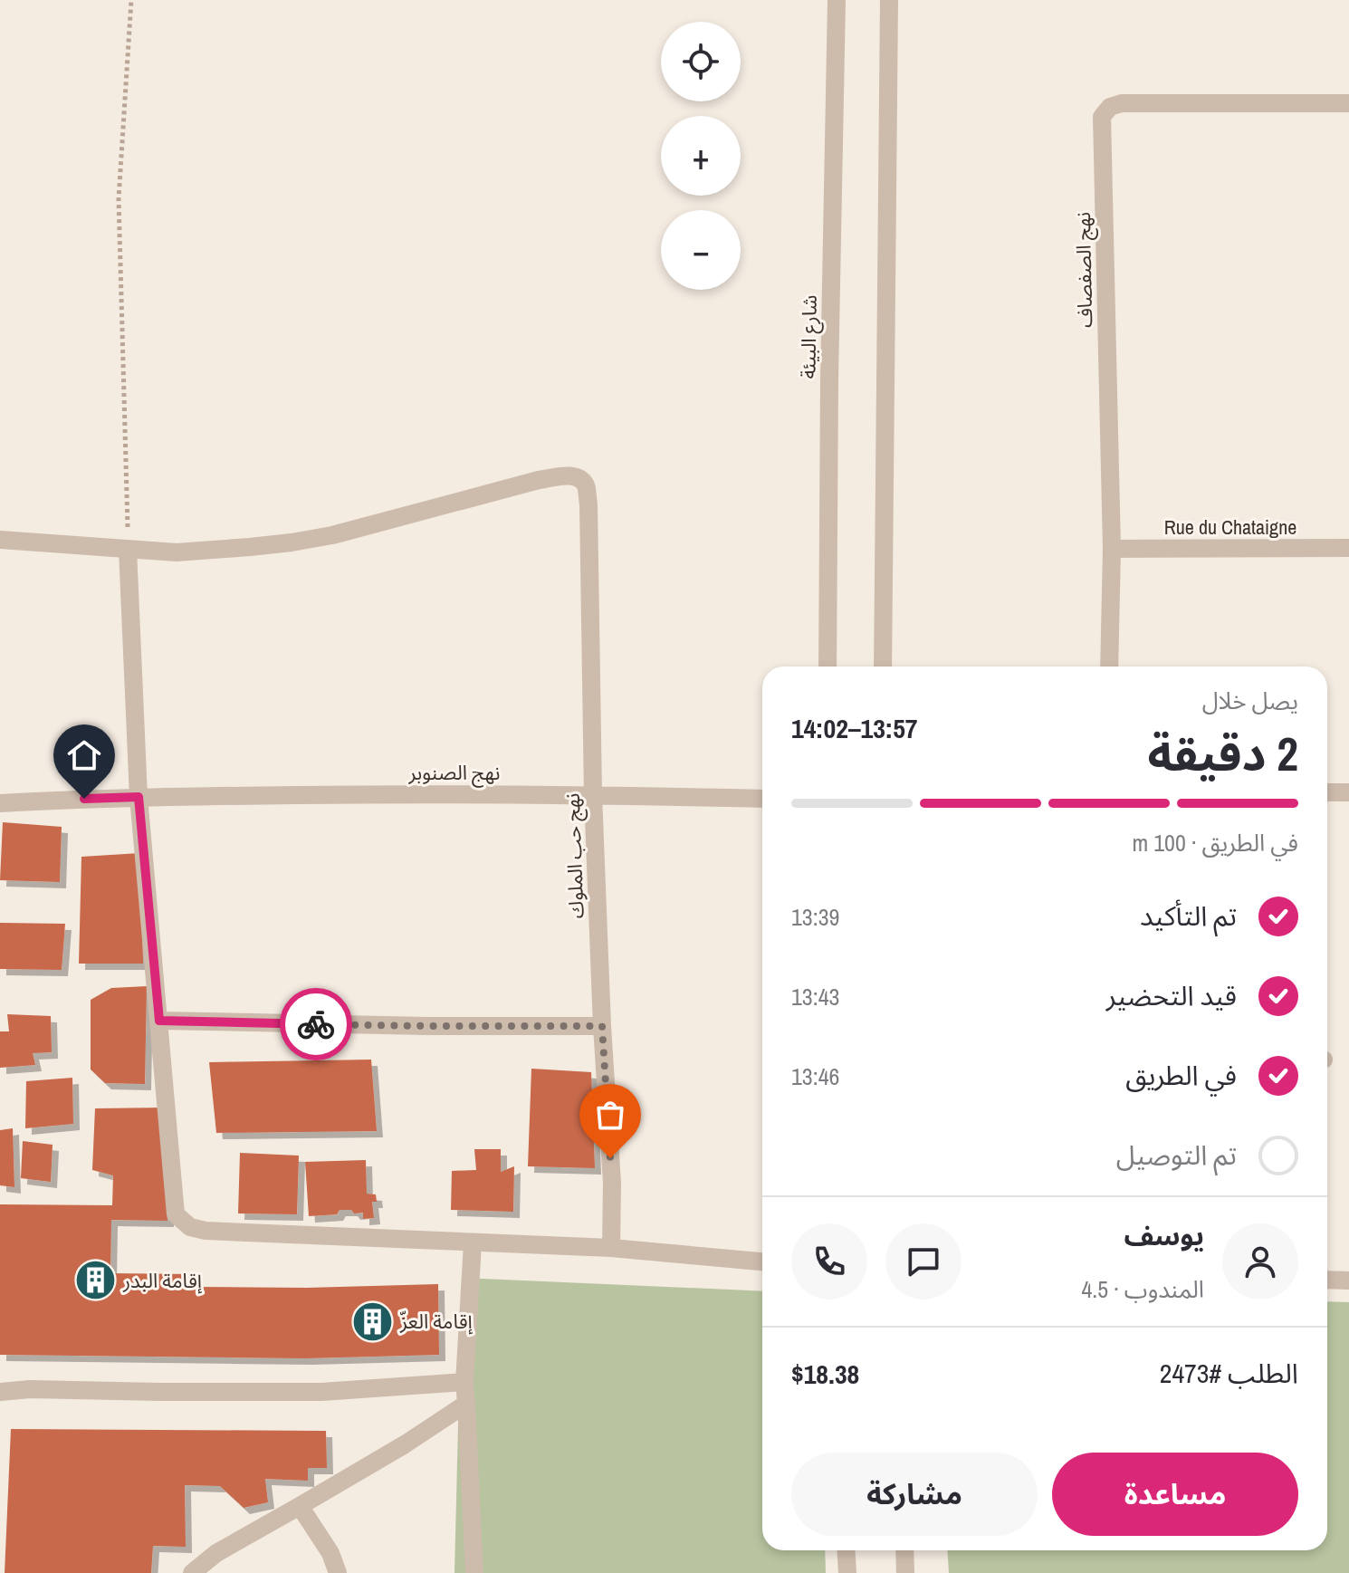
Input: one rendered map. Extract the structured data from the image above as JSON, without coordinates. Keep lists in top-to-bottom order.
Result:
{
  "streets": {
    "street": [
      "نهج الصفصاف",
      "شارع البيئة",
      "Rue du Chataigne",
      "نهج الصنوبر",
      "نهج حب الملوك"
    ]
  },
  "crossings": [
    ["نهج الصفصاف", "Rue du Chataigne"],
    ["نهج الصنوبر", "نهج حب الملوك"]
  ],
  "places": {
    "building": ["إقامة البدر", "إقامة العزّ"]
  },
  "page": {
    "map_buttons": ["+", "−"],
    "heading": ["2 دقيقة", "يصل خلال", "13:57–14:02"],
    "panel": [
      "يوسف",
      "المندوب · 4.5",
      "الطلب #2473",
      "$18.38"
    ],
    "bar": "في الطريق · 100 m",
    "list": [
      ["تم التأكيد", "13:39"],
      ["قيد التحضير", "13:43"],
      ["في الطريق", "13:46"],
      "تم التوصيل"
    ],
    "buttons": ["مساعدة", "مشاركة"]
  }
}
